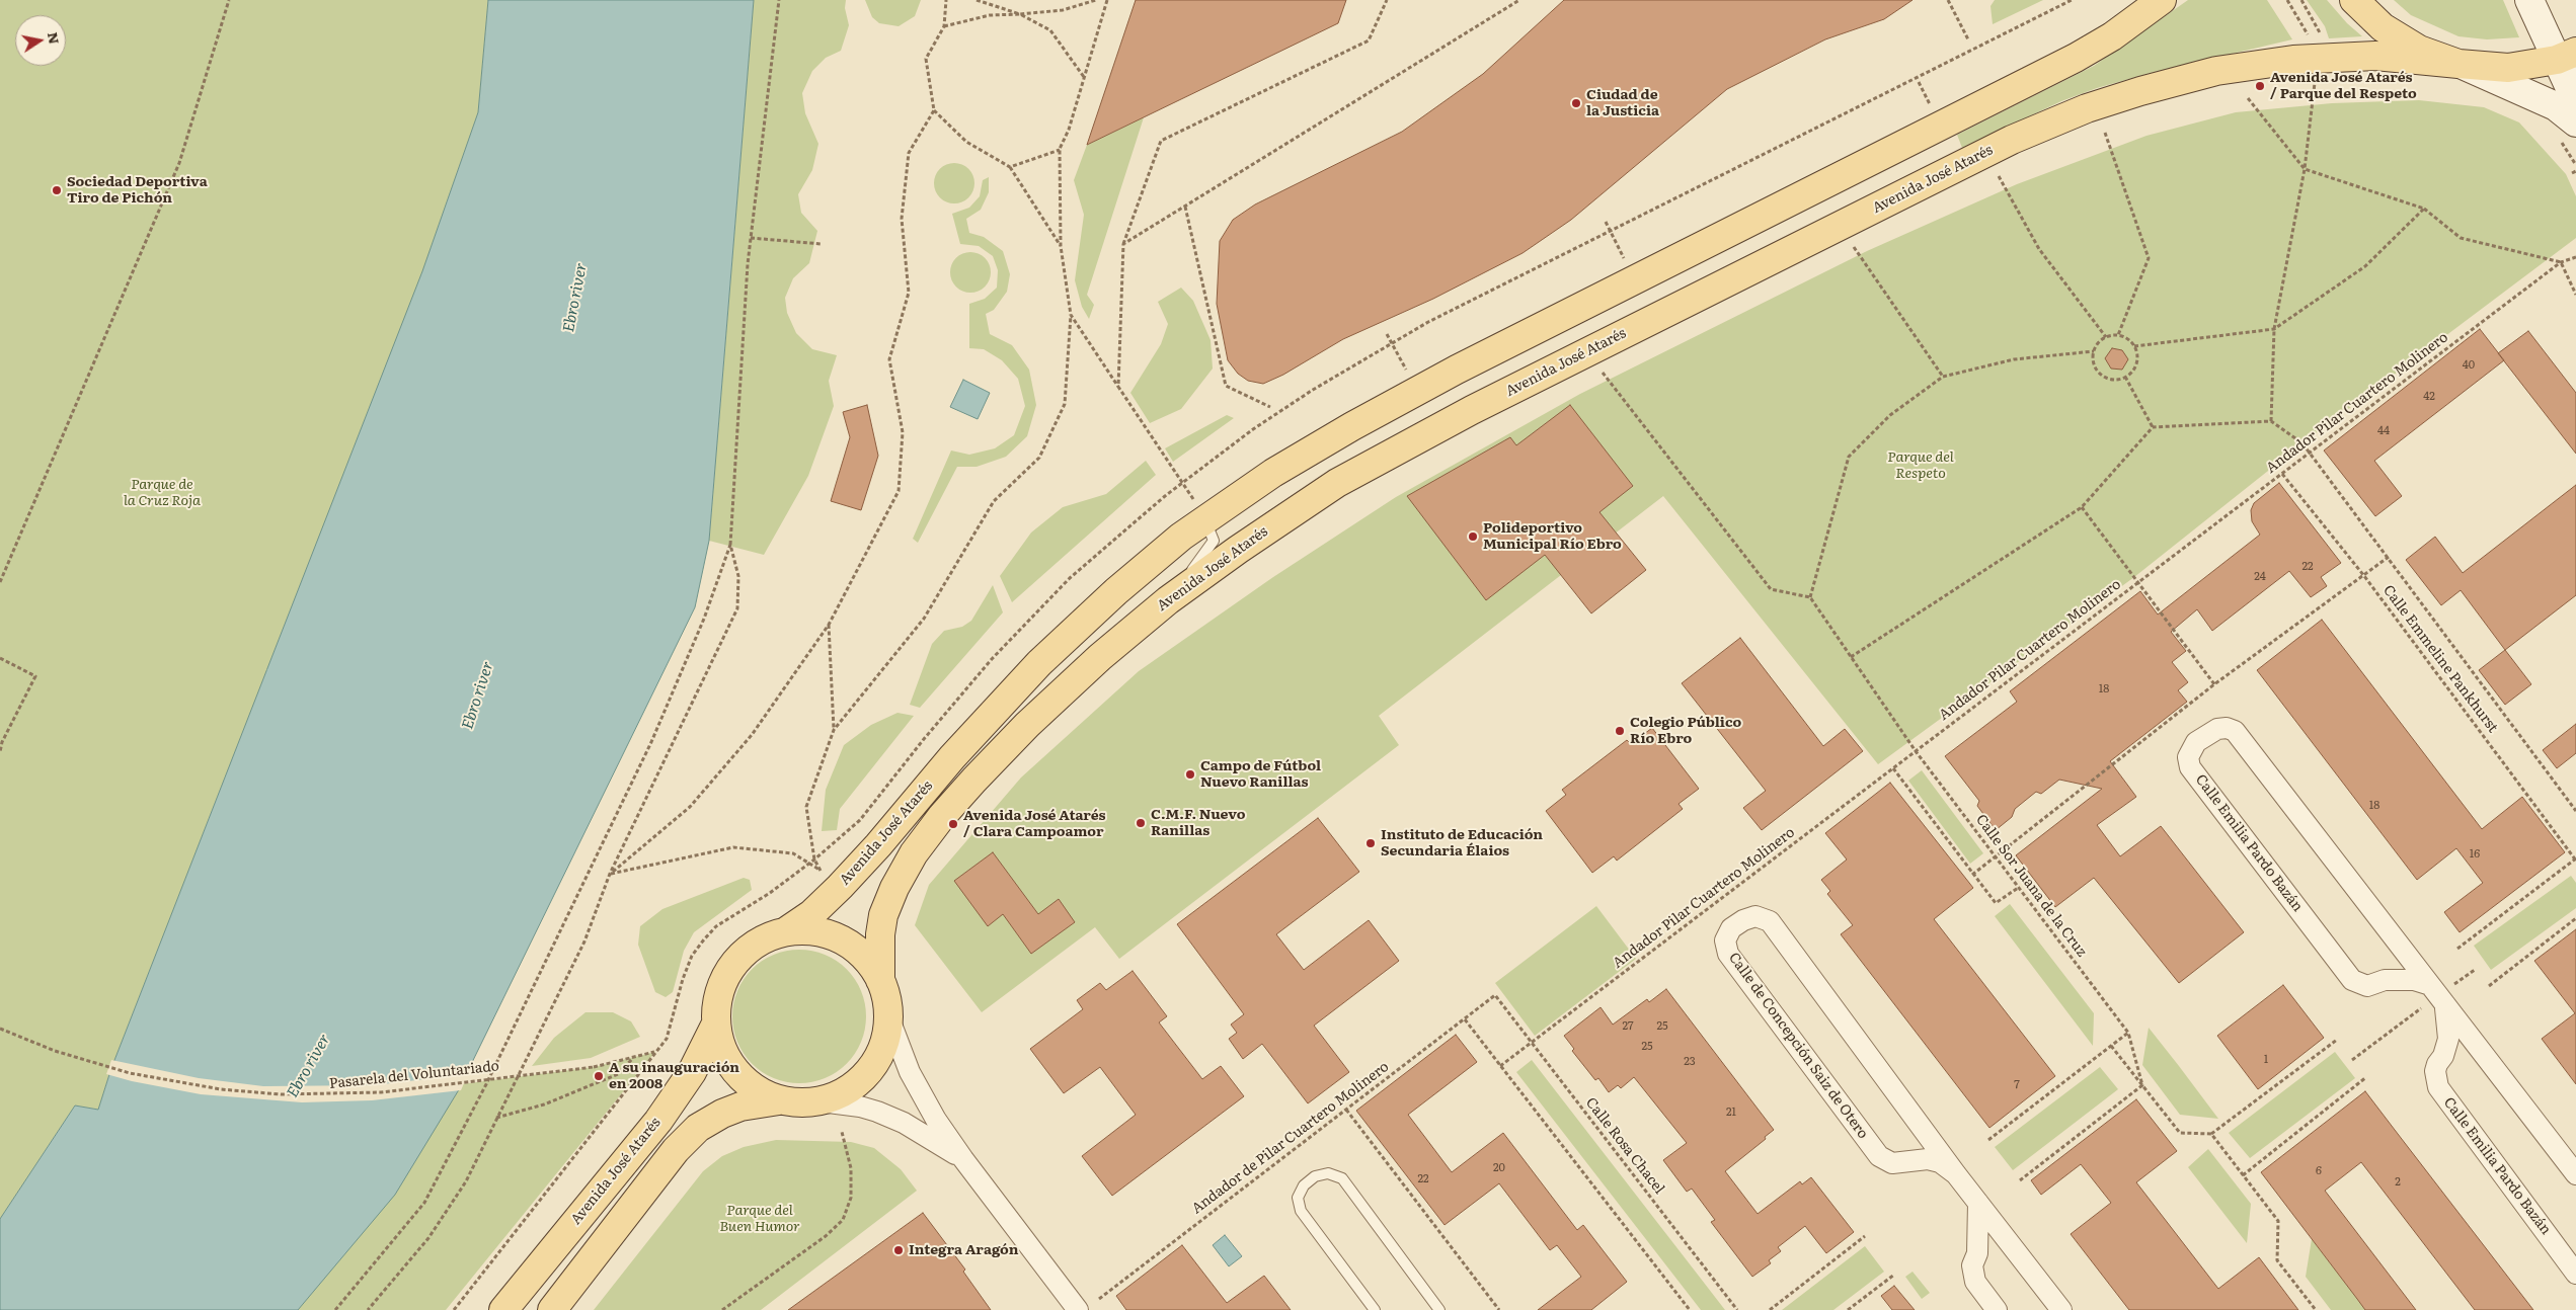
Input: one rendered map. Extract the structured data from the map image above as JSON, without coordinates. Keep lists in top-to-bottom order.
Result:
{
  "streets": {
    "main road": ["Avenida José Atarés"],
    "street": ["Calle Emilia Pardo Bazán", "Calle de Concepción Saiz de Otero"],
    "path": [
      "Andador Pilar Cuartero Molinero",
      "Calle Emmeline Pankhurst",
      "Calle Sor Juana de la Cruz",
      "Pasarela del Voluntariado",
      "Andador de Pilar Cuartero Molinero",
      "Calle Rosa Chacel"
    ]
  },
  "crossings": [
    ["Andador Pilar Cuartero Molinero", "Calle Emmeline Pankhurst"],
    ["Andador Pilar Cuartero Molinero", "Calle Sor Juana de la Cruz"],
    ["Andador Pilar Cuartero Molinero", "Calle Rosa Chacel"],
    ["Andador de Pilar Cuartero Molinero", "Calle Rosa Chacel"]
  ],
  "water": ["Ebro river"],
  "parks": ["Parque del Respeto", "Parque de la Cruz Roja", "Parque del Buen Humor"],
  "places": [
    "Avenida José Atarés / Parque del Respeto",
    "Ciudad de la Justicia",
    "Sociedad Deportiva Tiro de Pichón",
    "Polideportivo Municipal Río Ebro",
    "Colegio Público Río Ebro",
    "Campo de Fútbol Nuevo Ranillas",
    "C.M.F. Nuevo Ranillas",
    "Avenida José Atarés / Clara Campoamor",
    "Instituto de Educación Secundaria Élaios",
    "A su inauguración en 2008",
    "Integra Aragón"
  ],
  "house_numbers": [
    "40",
    "42",
    "44",
    "22",
    "24",
    "18",
    "18",
    "16",
    "27",
    "25",
    "25",
    "1",
    "23",
    "7",
    "21",
    "20",
    "6",
    "22",
    "2"
  ],
  "north": "right"
}
